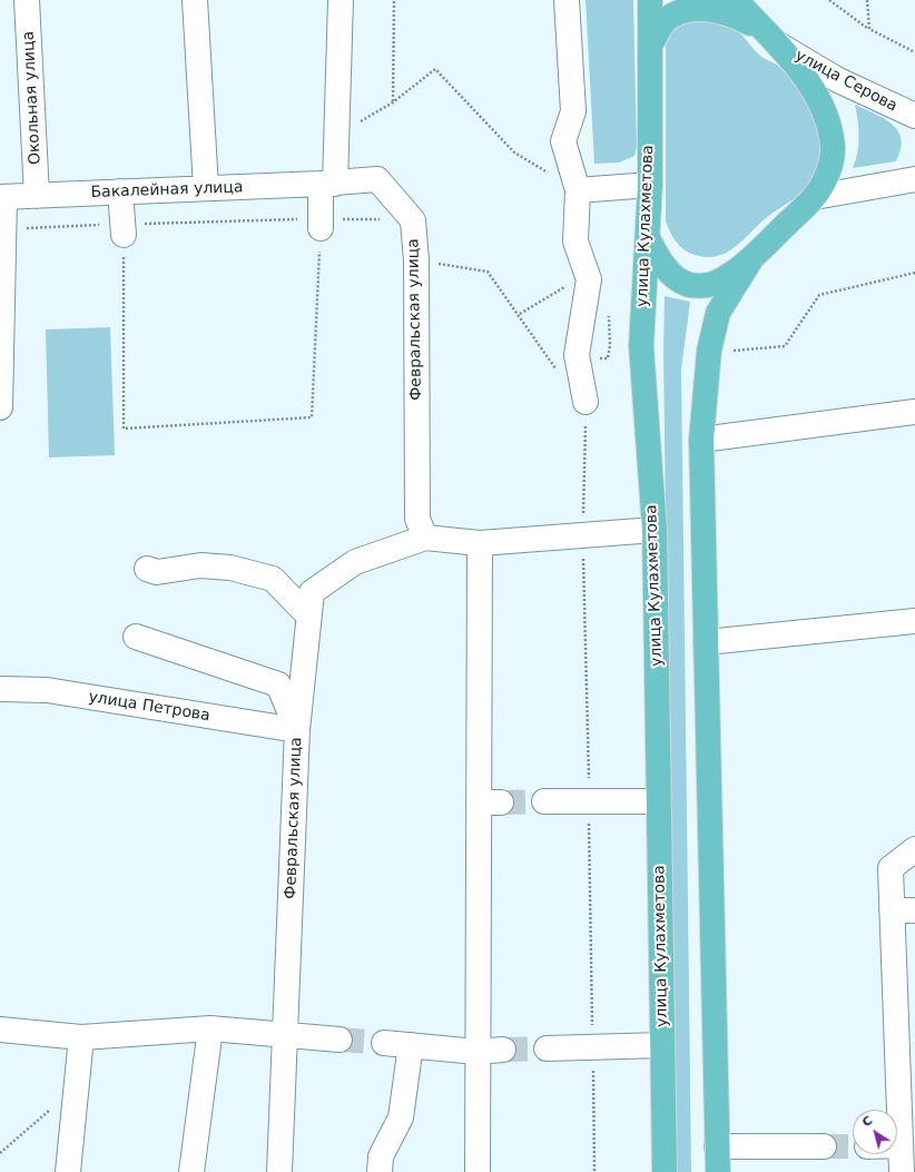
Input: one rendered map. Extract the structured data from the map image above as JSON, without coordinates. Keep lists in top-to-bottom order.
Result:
{
  "streets": {
    "main road": ["улица Кулахметова"],
    "street": [
      "улица Серова",
      "Окольная улица",
      "Бакалейная улица",
      "Февральская улица",
      "улица Петрова"
    ]
  },
  "crossings": [
    ["Окольная улица", "Бакалейная улица"],
    ["Бакалейная улица", "Февральская улица"],
    ["улица Кулахметова", "Февральская улица"],
    ["Февральская улица", "улица Петрова"]
  ],
  "north": "top left"
}
